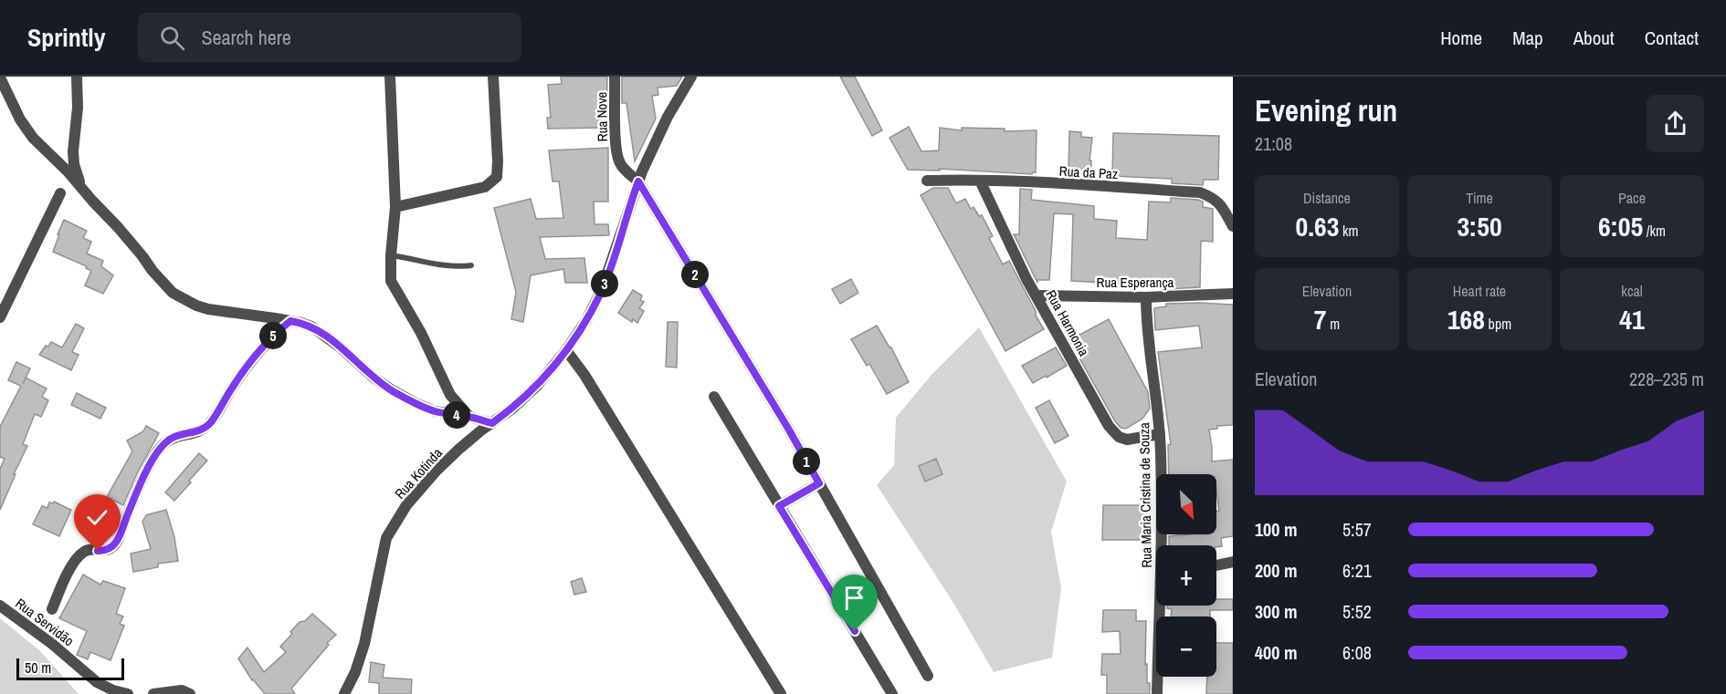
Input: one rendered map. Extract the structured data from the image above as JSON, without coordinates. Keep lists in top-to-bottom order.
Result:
{
  "streets": {
    "street": [
      "Rua Nove",
      "Rua da Paz",
      "Rua Esperança",
      "Rua Harmonia",
      "Rua Kotinda",
      "Rua Maria Cristina de Souza",
      "Rua Servidão"
    ]
  },
  "crossings": [
    ["Rua Nove", "Rua Kotinda"],
    ["Rua da Paz", "Rua Harmonia"],
    ["Rua Esperança", "Rua Harmonia"],
    ["Rua Esperança", "Rua Maria Cristina de Souza"],
    ["Rua Harmonia", "Rua Maria Cristina de Souza"]
  ],
  "scale_bar": "50 m",
  "north": "bottom right",
  "page": {
    "header": "Sprintly",
    "search": "Search here",
    "nav": [
      "Home",
      "Map",
      "About",
      "Contact"
    ],
    "heading": ["Evening run", "21:08"],
    "stats": [
      ["Distance", "0.63 km"],
      ["Time", "3:50"],
      ["Pace", "6:05 /km"],
      ["Elevation", "7 m"],
      ["Heart rate", "168 bpm"],
      ["kcal", "41"]
    ],
    "pins": [
      "2",
      "3",
      "5",
      "4",
      "1"
    ],
    "chart": ["Elevation", "228–235 m"],
    "map_buttons": ["+", "−"],
    "list": [
      {
        "name": "100 m",
        "note": "5:57"
      },
      {
        "name": "200 m",
        "note": "6:21"
      },
      {
        "name": "300 m",
        "note": "5:52"
      },
      {
        "name": "400 m",
        "note": "6:08"
      }
    ],
    "scale": "50 m"
  }
}
